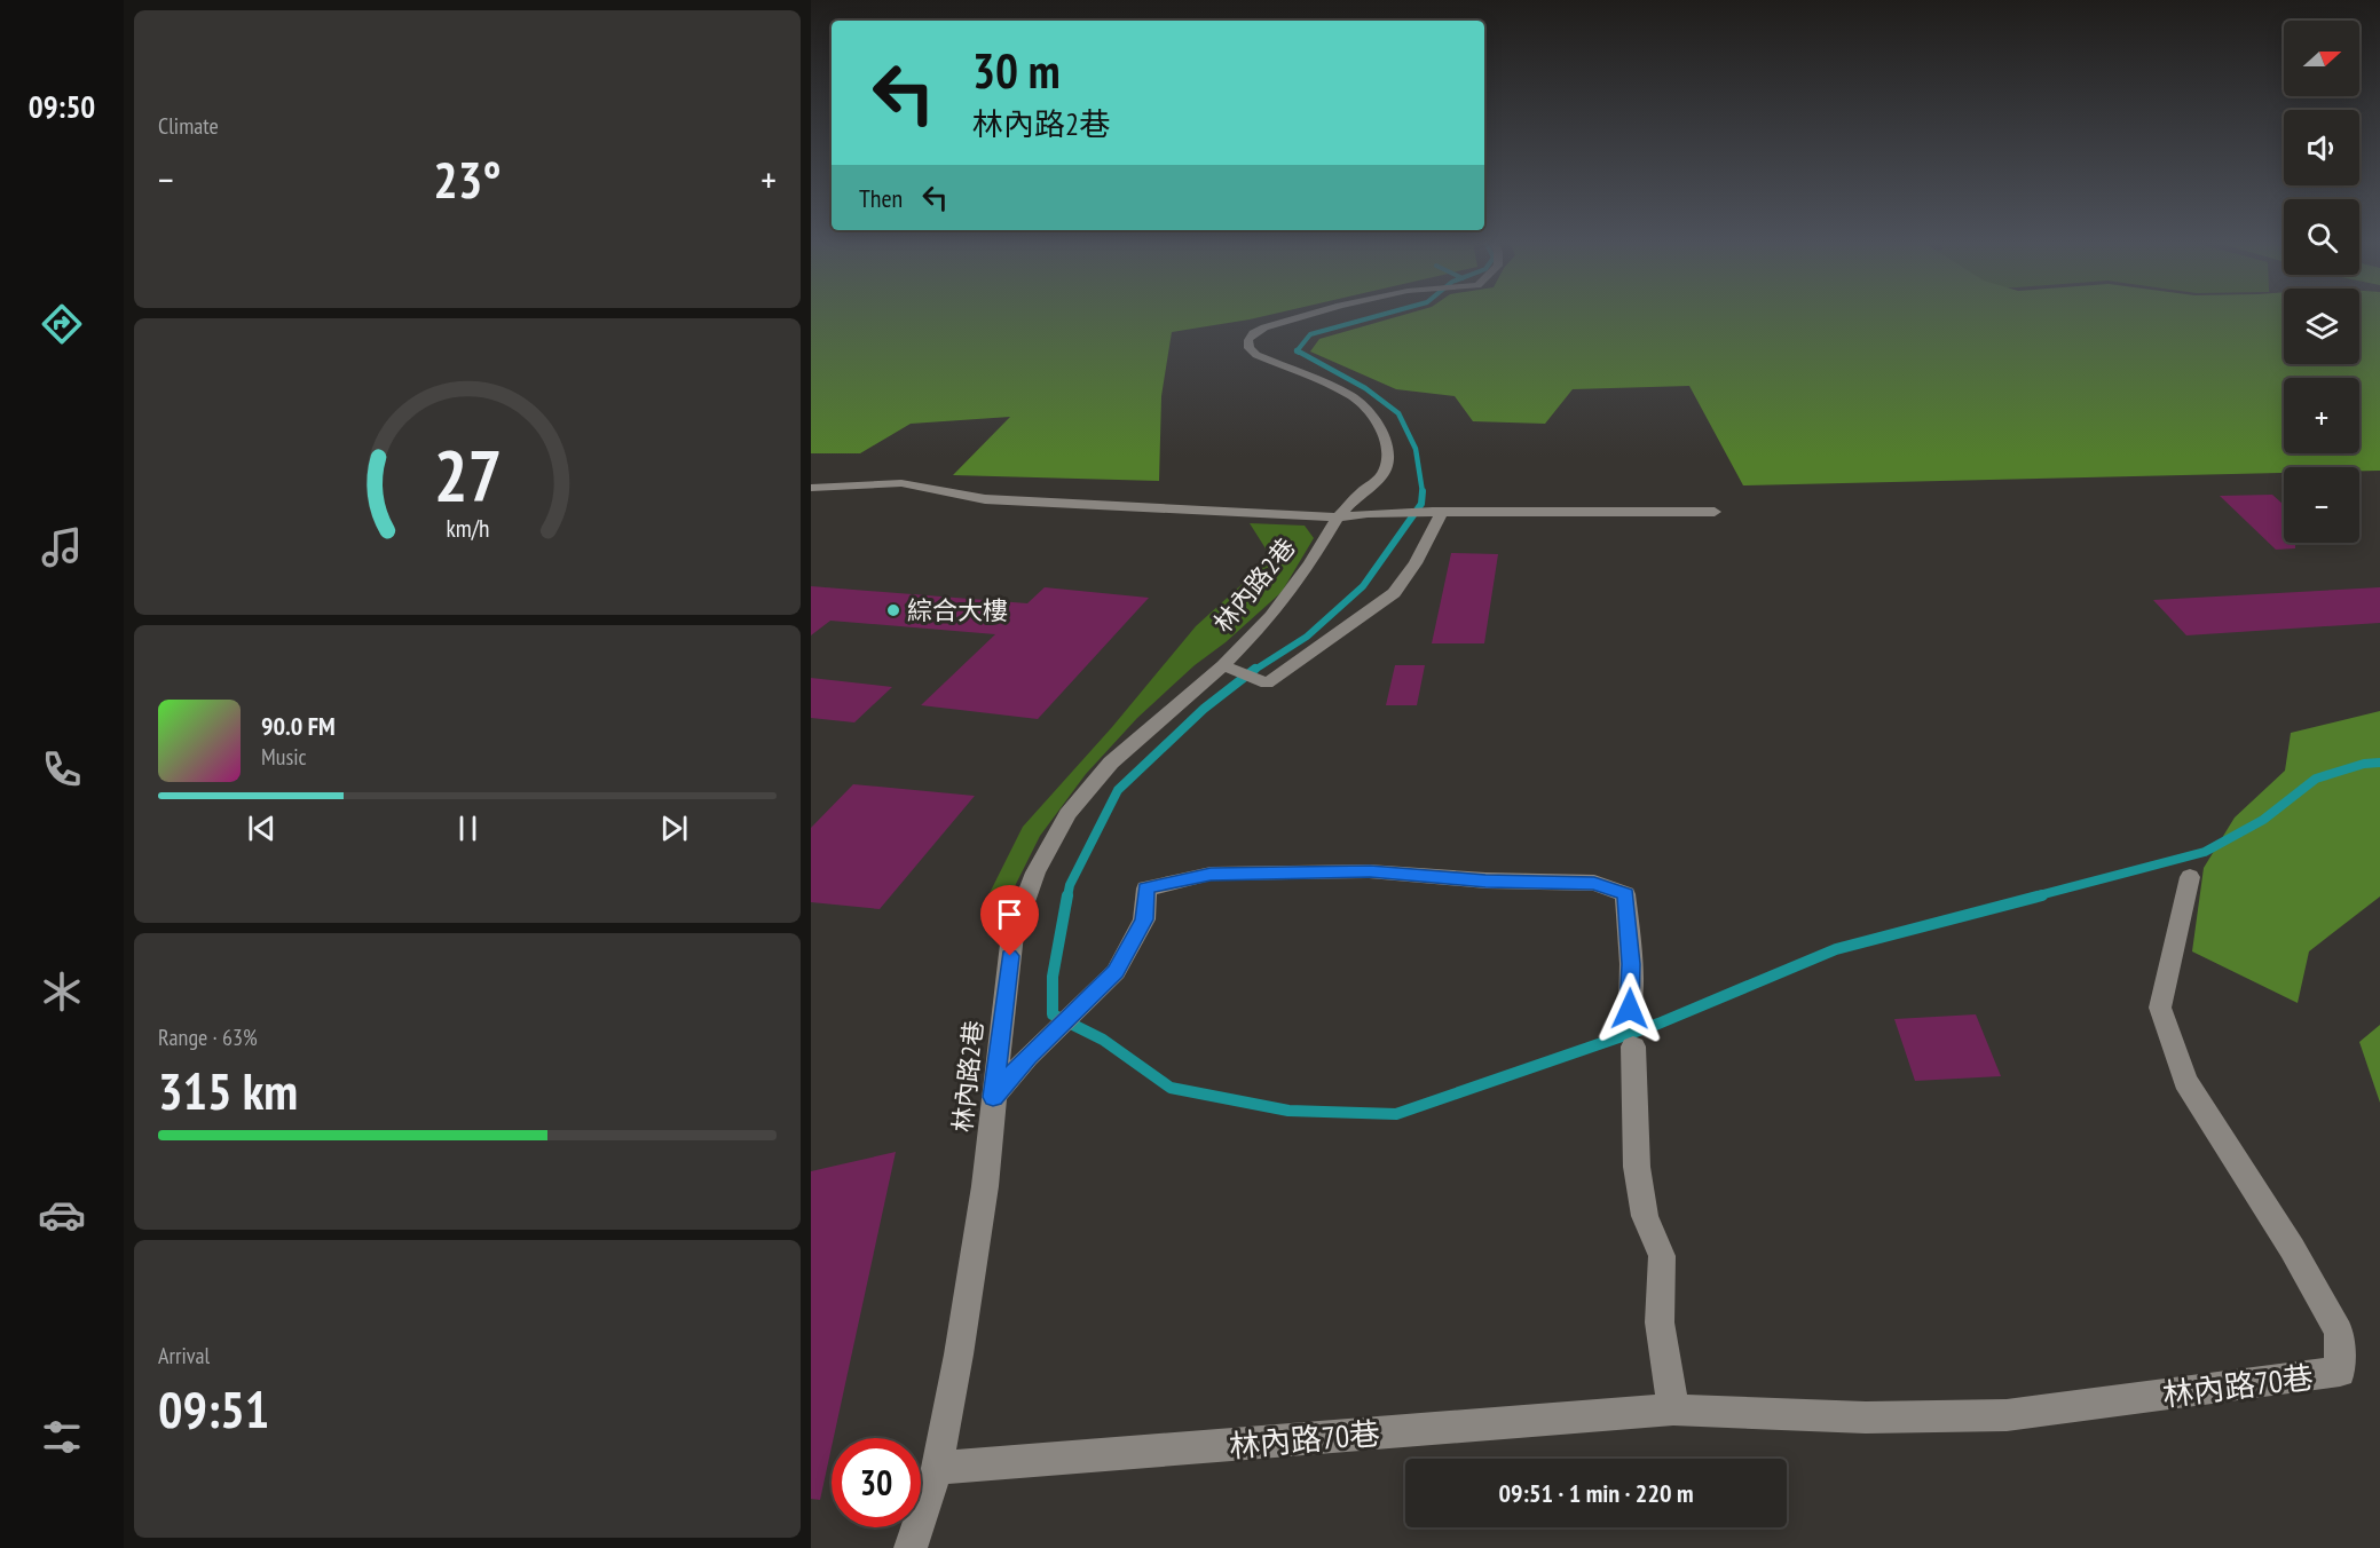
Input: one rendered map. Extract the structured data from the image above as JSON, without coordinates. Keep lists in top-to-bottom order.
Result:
{
  "streets": {
    "street": ["林內路2巷", "林內路70巷"]
  },
  "crossings": [
    ["林內路2巷", "林內路70巷"]
  ],
  "places": ["綜合大樓"],
  "north": "right",
  "page": {
    "tabs": "09:50",
    "tile": [
      "Climate",
      ["Range · 63%", "315 km"],
      ["Arrival", "09:51"]
    ],
    "map_buttons": ["+", "−"],
    "turn": ["30 m", "林內路2巷"],
    "heat": ["−", "23°", "+"],
    "then": "Then",
    "song": ["90.0 FM", "Music"],
    "limit": "30",
    "trip": "09:51 · 1 min · 220 m",
    "gauge": ["27", "km/h"]
  }
}
